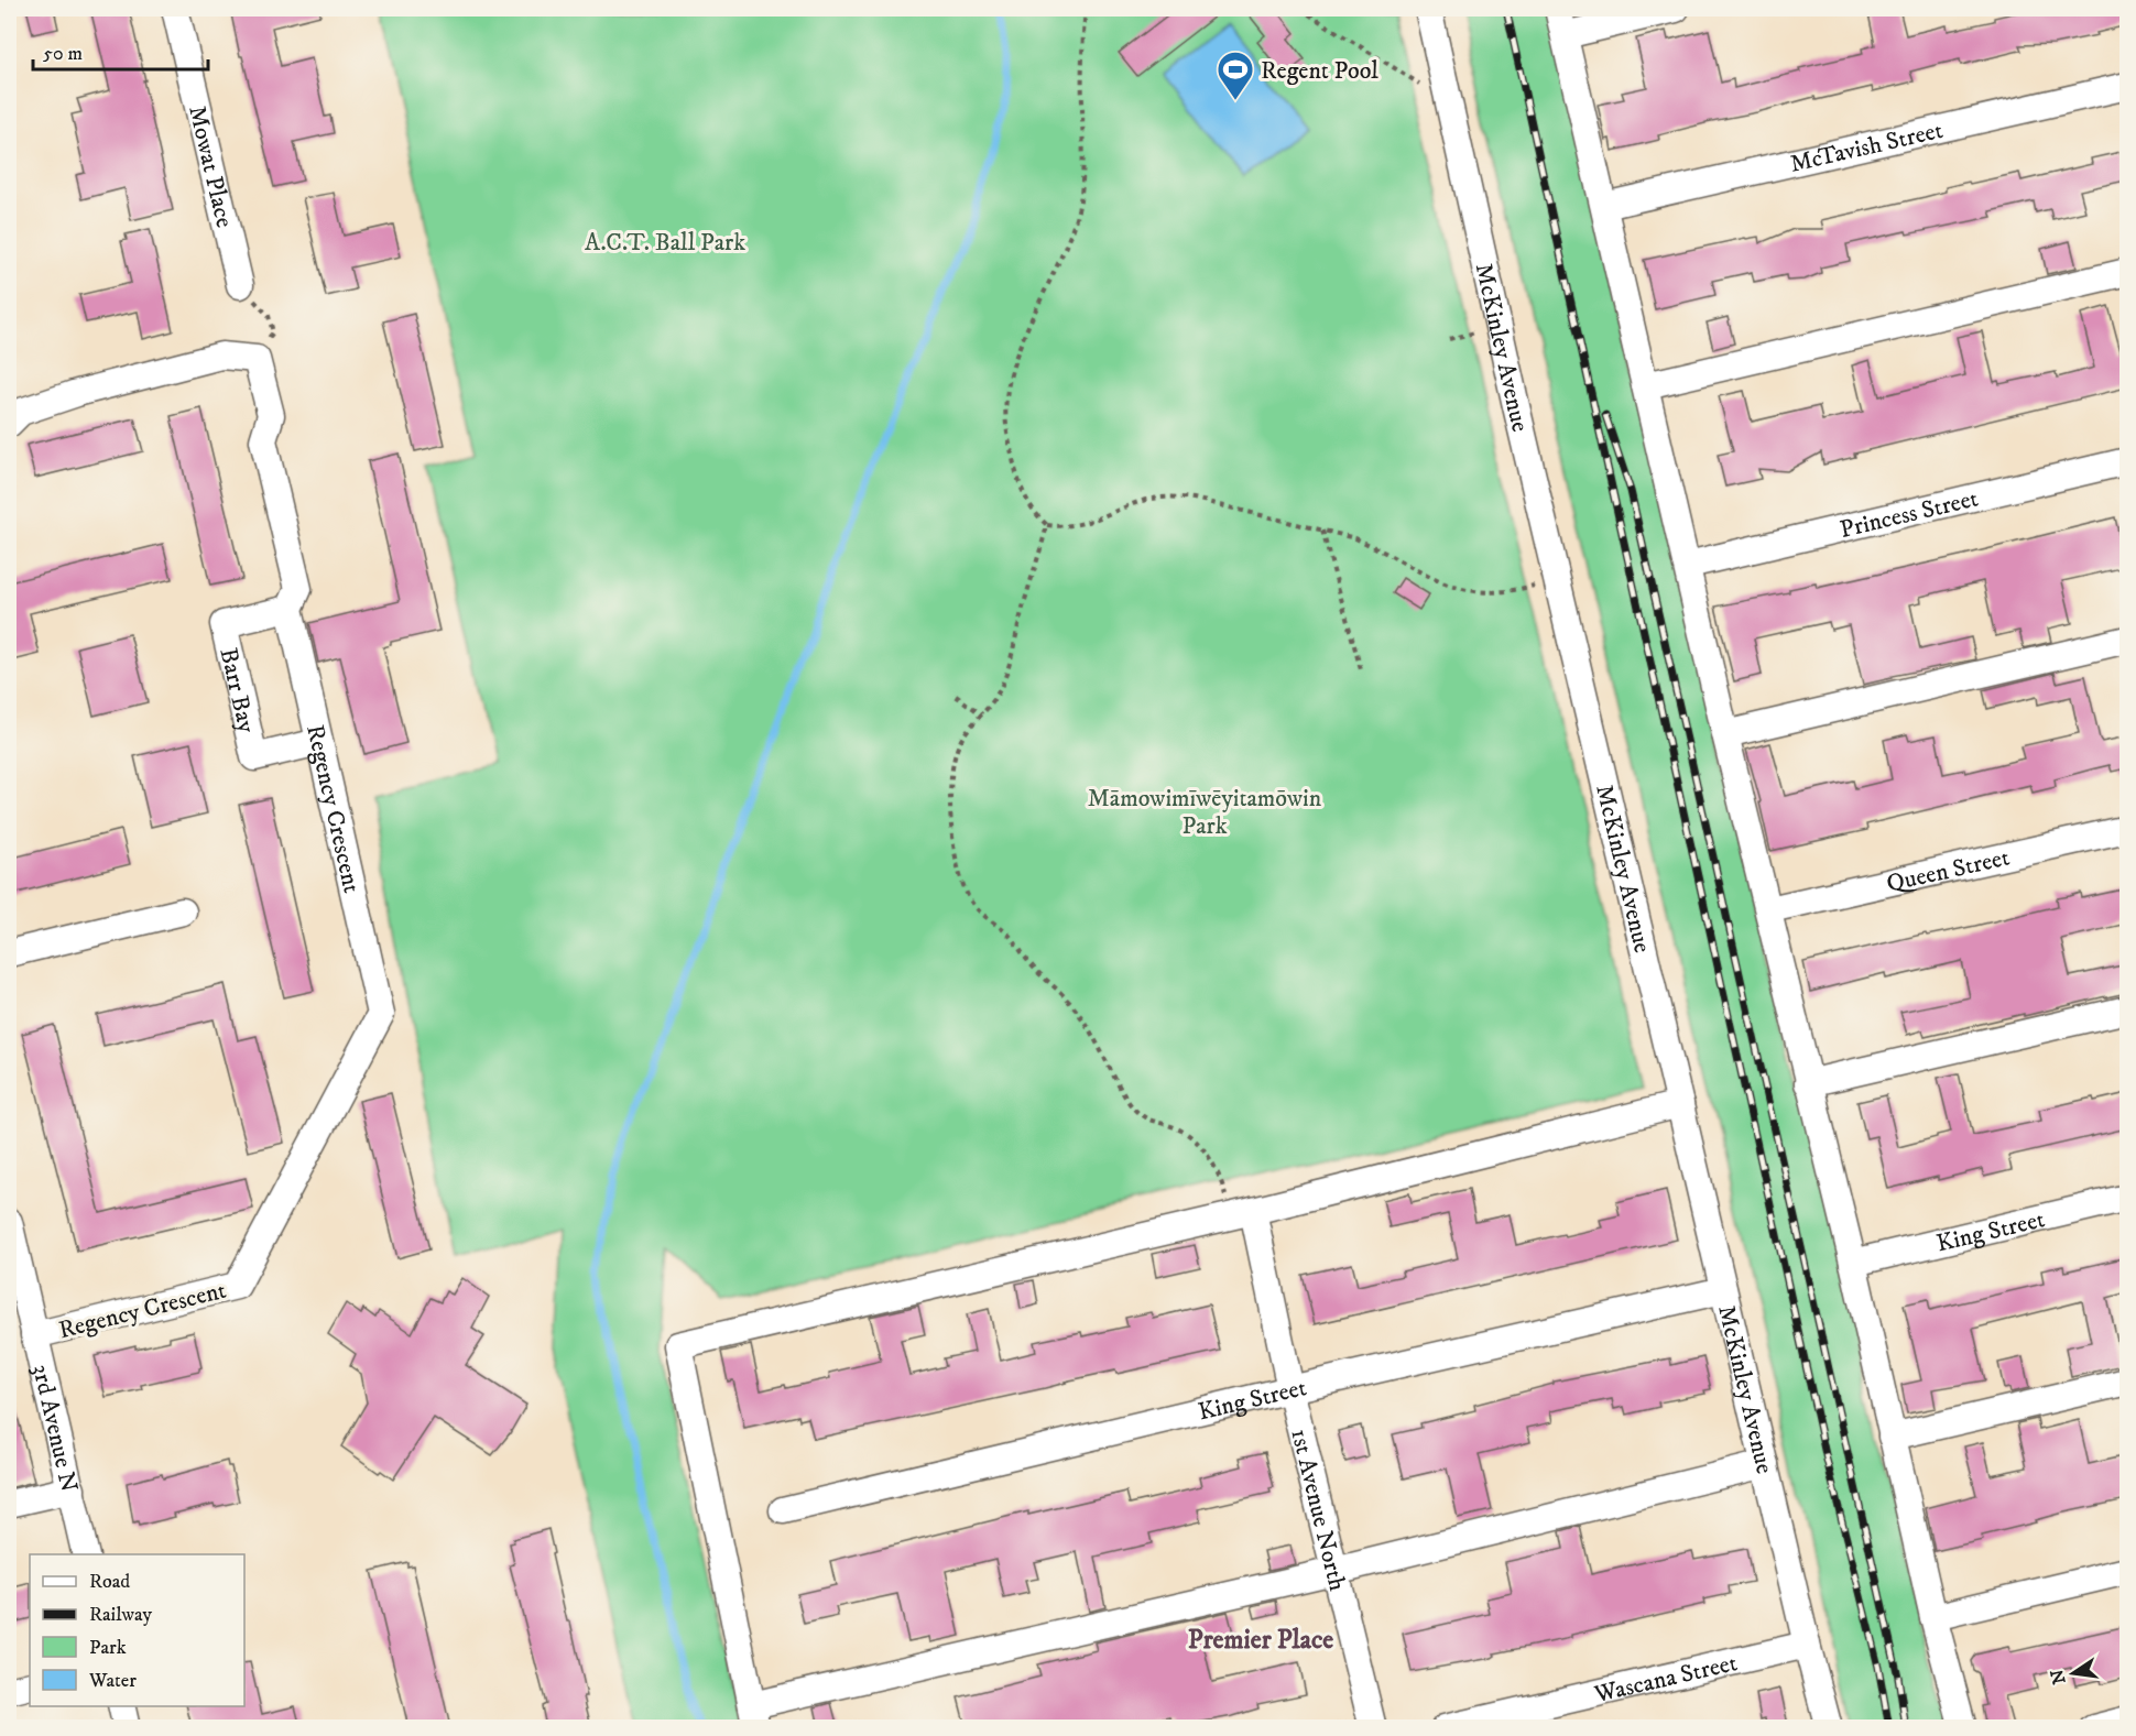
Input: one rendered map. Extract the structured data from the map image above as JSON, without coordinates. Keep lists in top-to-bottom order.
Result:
{
  "streets": {
    "street": [
      "McTavish Street",
      "Mowat Place",
      "McKinley Avenue",
      "Princess Street",
      "Barr Bay",
      "Regency Crescent",
      "Queen Street",
      "King Street",
      "3rd Avenue N",
      "1st Avenue North",
      "Wascana Street"
    ]
  },
  "crossings": [
    ["McKinley Avenue", "King Street"],
    ["McKinley Avenue", "Wascana Street"],
    ["Barr Bay", "Regency Crescent"],
    ["Regency Crescent", "3rd Avenue N"],
    ["King Street", "1st Avenue North"]
  ],
  "districts": ["Premier Place"],
  "parks": ["A.C.T. Ball Park", "Māmowimīwēyitamōwin Park"],
  "places": {
    "sports": ["Regent Pool"]
  },
  "legend": [
    "Road",
    "Railway",
    "Park",
    "Water"
  ],
  "scale_bar": "50 m",
  "north": "left"
}
